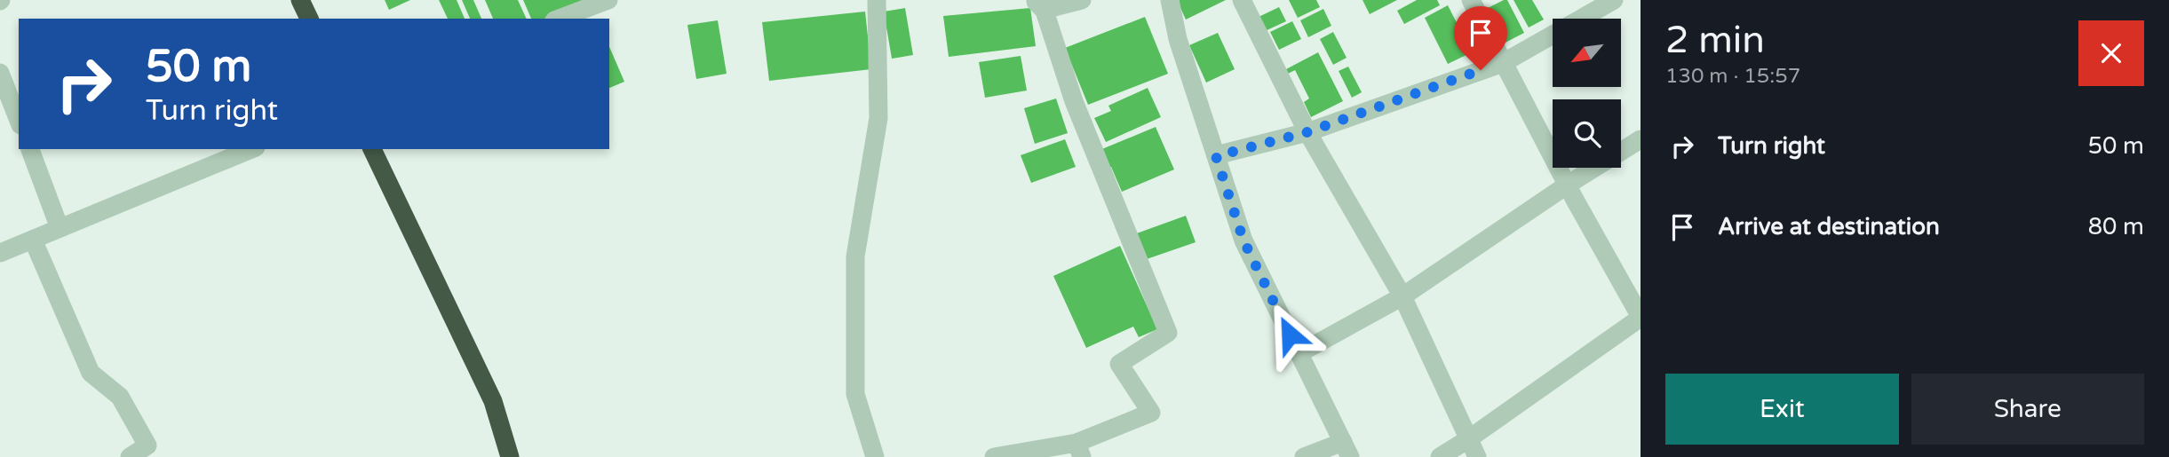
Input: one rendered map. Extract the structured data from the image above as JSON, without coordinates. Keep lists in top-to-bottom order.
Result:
{
  "north": "bottom left",
  "page": {
    "heading": ["2 min", "130 m · 15:57"],
    "turn": ["50 m", "Turn right"],
    "list": [
      {
        "name": "Turn right",
        "value": "50 m"
      },
      {
        "name": "Arrive at destination",
        "value": "80 m"
      }
    ],
    "buttons": ["Exit", "Share"]
  }
}
